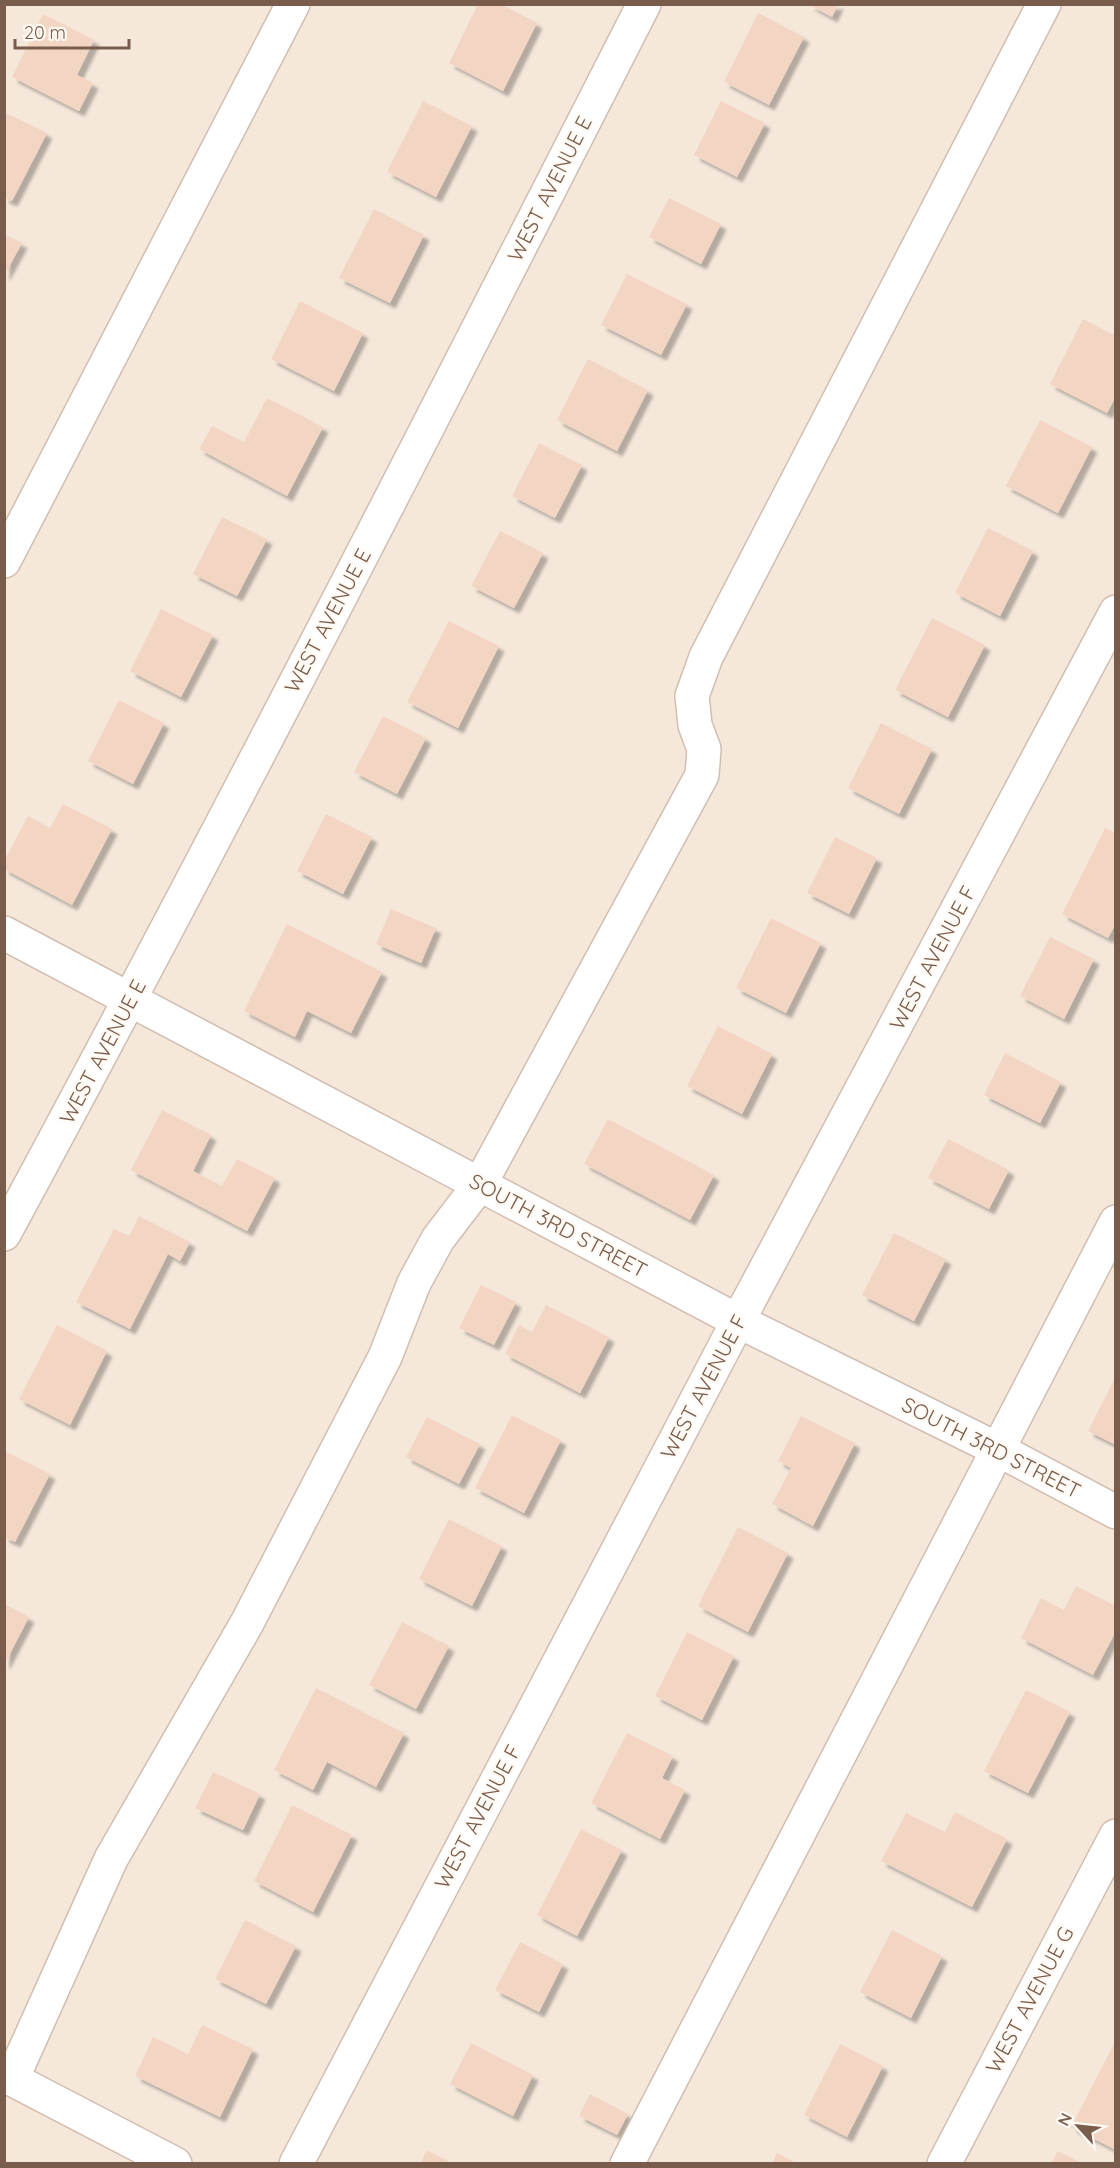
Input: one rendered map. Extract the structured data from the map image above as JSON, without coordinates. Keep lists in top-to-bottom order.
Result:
{
  "streets": {
    "street": [
      "WEST AVENUE E",
      "WEST AVENUE F",
      "SOUTH 3RD STREET",
      "WEST AVENUE G"
    ]
  },
  "crossings": [
    ["WEST AVENUE E", "SOUTH 3RD STREET"],
    ["WEST AVENUE F", "SOUTH 3RD STREET"]
  ],
  "scale_bar": "20 m",
  "north": "top left"
}
